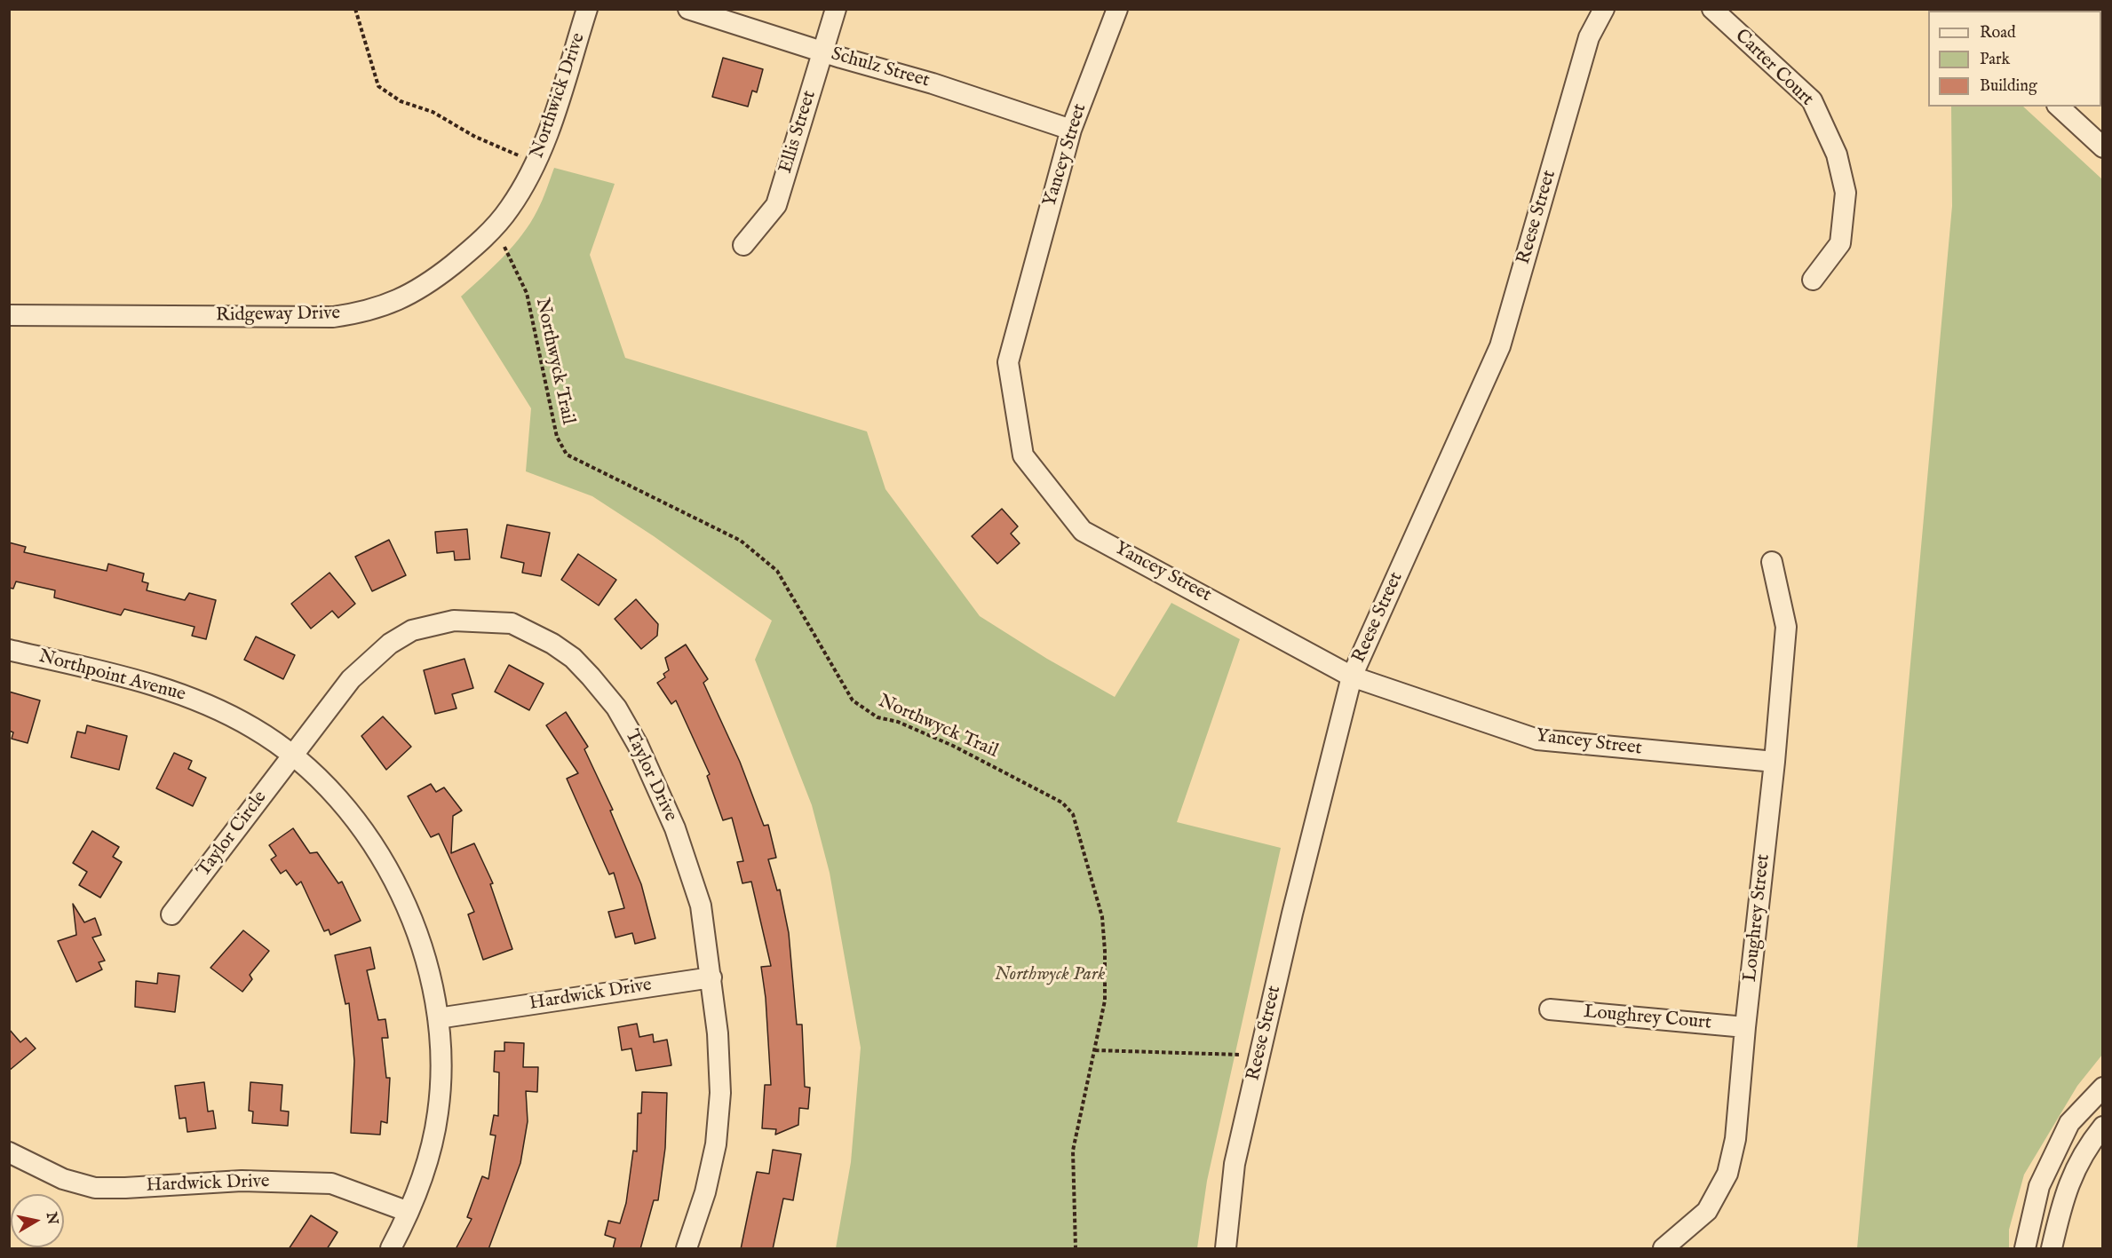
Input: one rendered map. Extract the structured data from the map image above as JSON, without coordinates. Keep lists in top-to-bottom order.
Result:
{
  "streets": {
    "street": [
      "Schulz Street",
      "Carter Court",
      "Northwick Drive",
      "Ellis Street",
      "Yancey Street",
      "Reese Street",
      "Ridgeway Drive",
      "Northpoint Avenue",
      "Taylor Drive",
      "Taylor Circle",
      "Loughrey Street",
      "Hardwick Drive",
      "Loughrey Court"
    ],
    "path": ["Northwyck Trail"]
  },
  "crossings": [
    ["Schulz Street", "Ellis Street"],
    ["Schulz Street", "Yancey Street"],
    ["Northwick Drive", "Ridgeway Drive"],
    ["Yancey Street", "Reese Street"],
    ["Yancey Street", "Loughrey Street"],
    ["Northpoint Avenue", "Taylor Drive"],
    ["Northpoint Avenue", "Taylor Circle"],
    ["Northpoint Avenue", "Hardwick Drive"],
    ["Taylor Drive", "Taylor Circle"],
    ["Taylor Drive", "Hardwick Drive"],
    ["Loughrey Street", "Loughrey Court"]
  ],
  "parks": ["Northwyck Park"],
  "legend": ["Road", "Park", "Building"],
  "north": "right"
}
